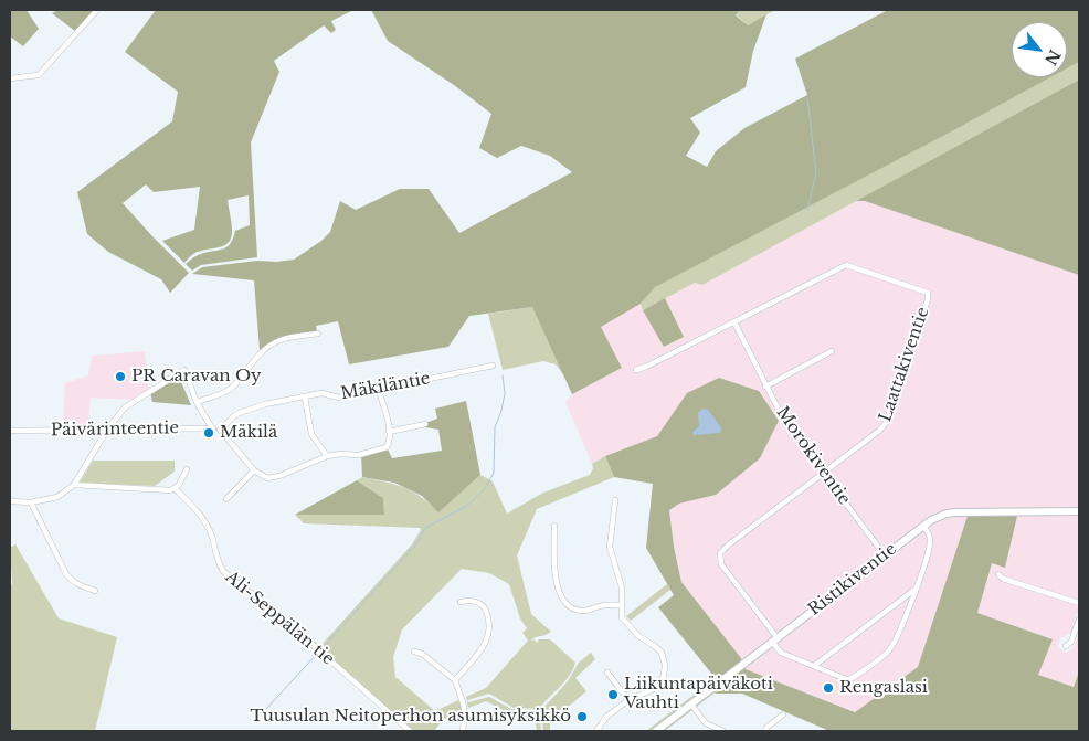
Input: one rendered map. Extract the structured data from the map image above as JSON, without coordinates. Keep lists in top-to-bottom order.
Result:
{
  "streets": {
    "street": [
      "Laattakiventie",
      "Mäkiläntie",
      "Päivärinteentie",
      "Morokiventie",
      "Ristikiventie",
      "Ali-Seppälän tie"
    ]
  },
  "crossings": [
    ["Laattakiventie", "Morokiventie"],
    ["Laattakiventie", "Ristikiventie"],
    ["Mäkiläntie", "Päivärinteentie"],
    ["Morokiventie", "Ristikiventie"]
  ],
  "places": [
    "PR Caravan Oy",
    "Mäkilä",
    "Rengaslasi",
    "Liikuntapäiväkoti Vauhti",
    "Tuusulan Neitoperhon asumisyksikkö"
  ],
  "north": "bottom right"
}
